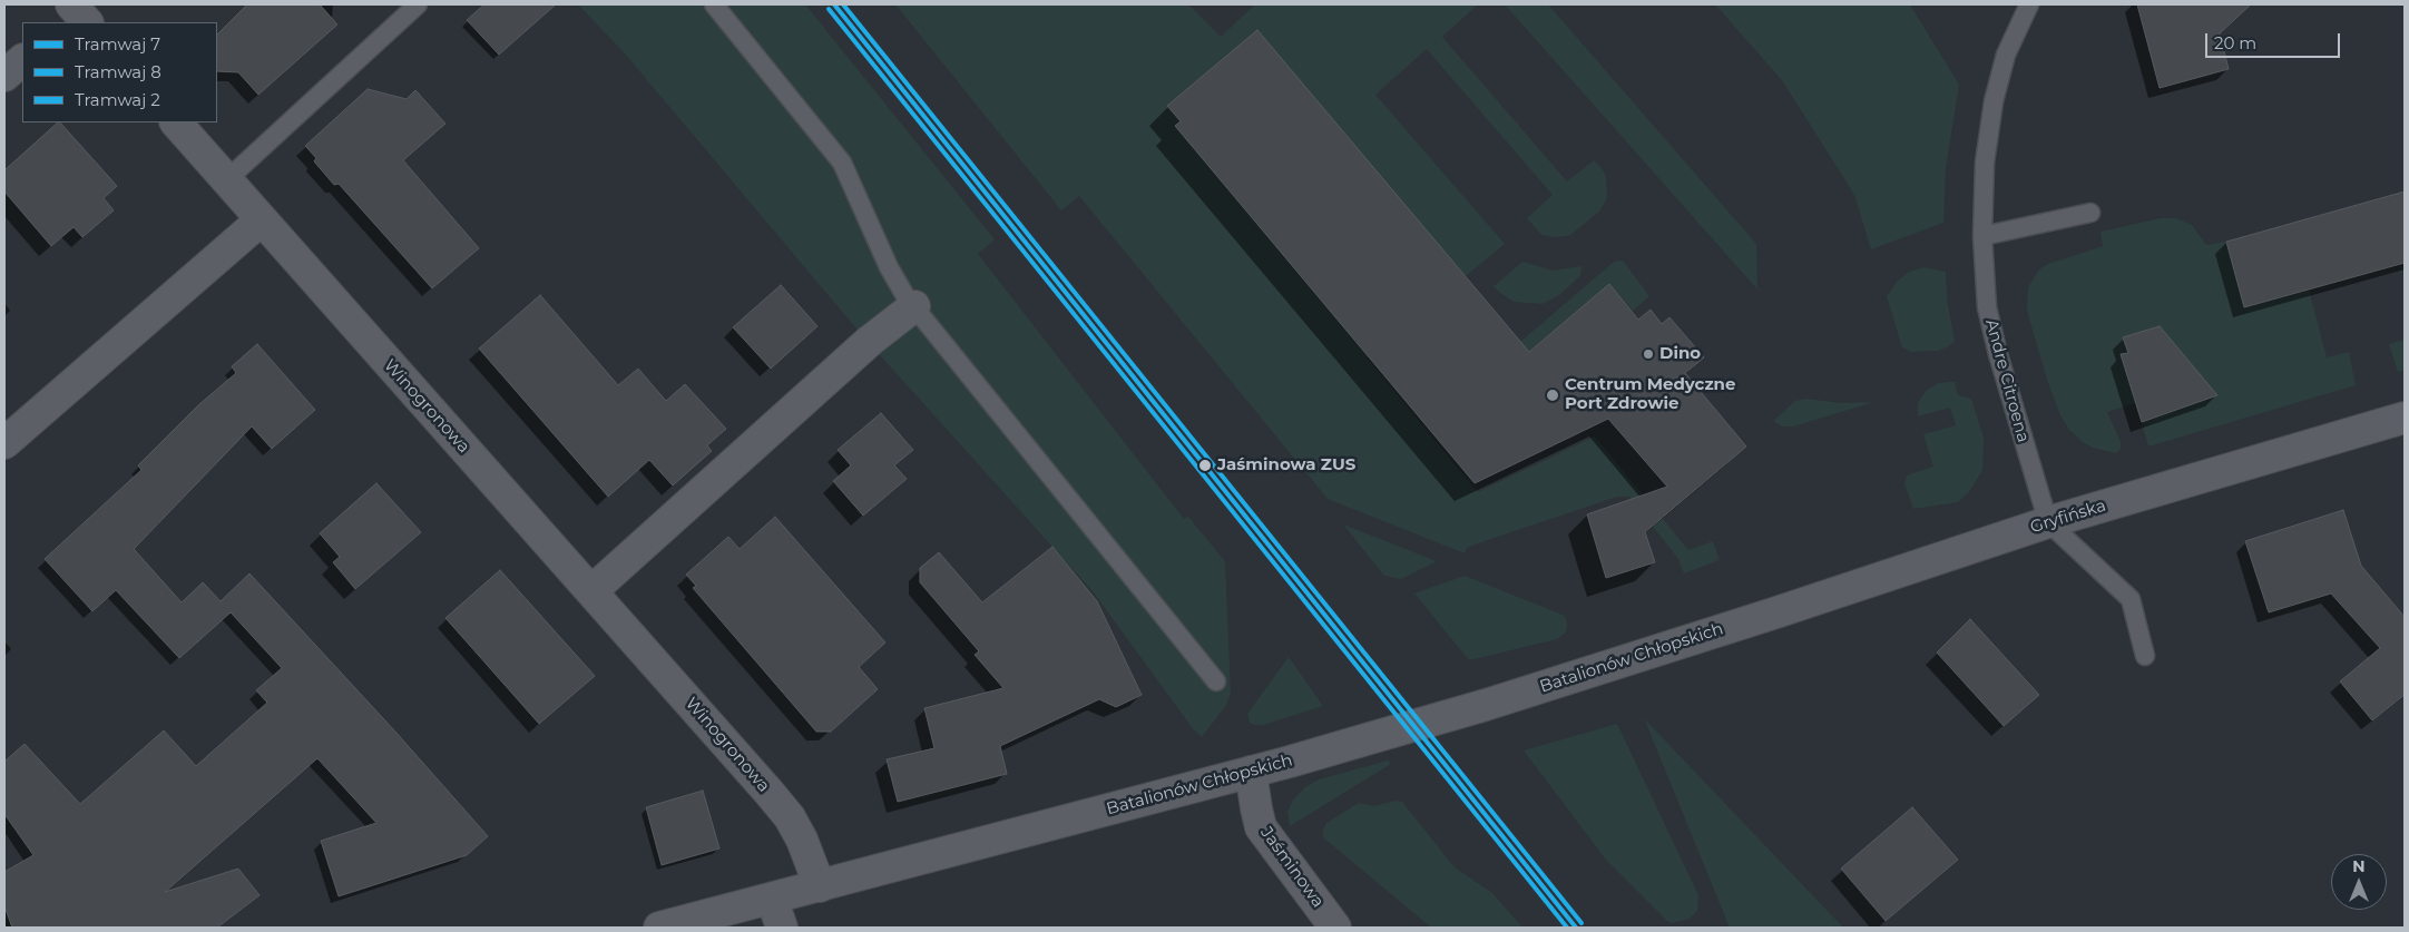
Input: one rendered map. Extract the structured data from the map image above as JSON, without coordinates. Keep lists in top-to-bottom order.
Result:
{
  "streets": {
    "street": [
      "Winogronowa",
      "Gryfińska",
      "Batalionów Chłopskich",
      "Jaśminowa"
    ],
    "lane": ["Andre Citroena"]
  },
  "crossings": [
    ["Andre Citroena", "Gryfińska"],
    ["Winogronowa", "Batalionów Chłopskich"],
    ["Gryfińska", "Batalionów Chłopskich"],
    ["Batalionów Chłopskich", "Jaśminowa"]
  ],
  "places": ["Dino", "Centrum Medyczne Port Zdrowie", "Jaśminowa ZUS"],
  "lines": ["tram line 7", "tram line 2", "tram line 8"],
  "legend": ["Tramwaj 7", "Tramwaj 8", "Tramwaj 2"],
  "scale_bar": "20 m",
  "north": "top"
}
